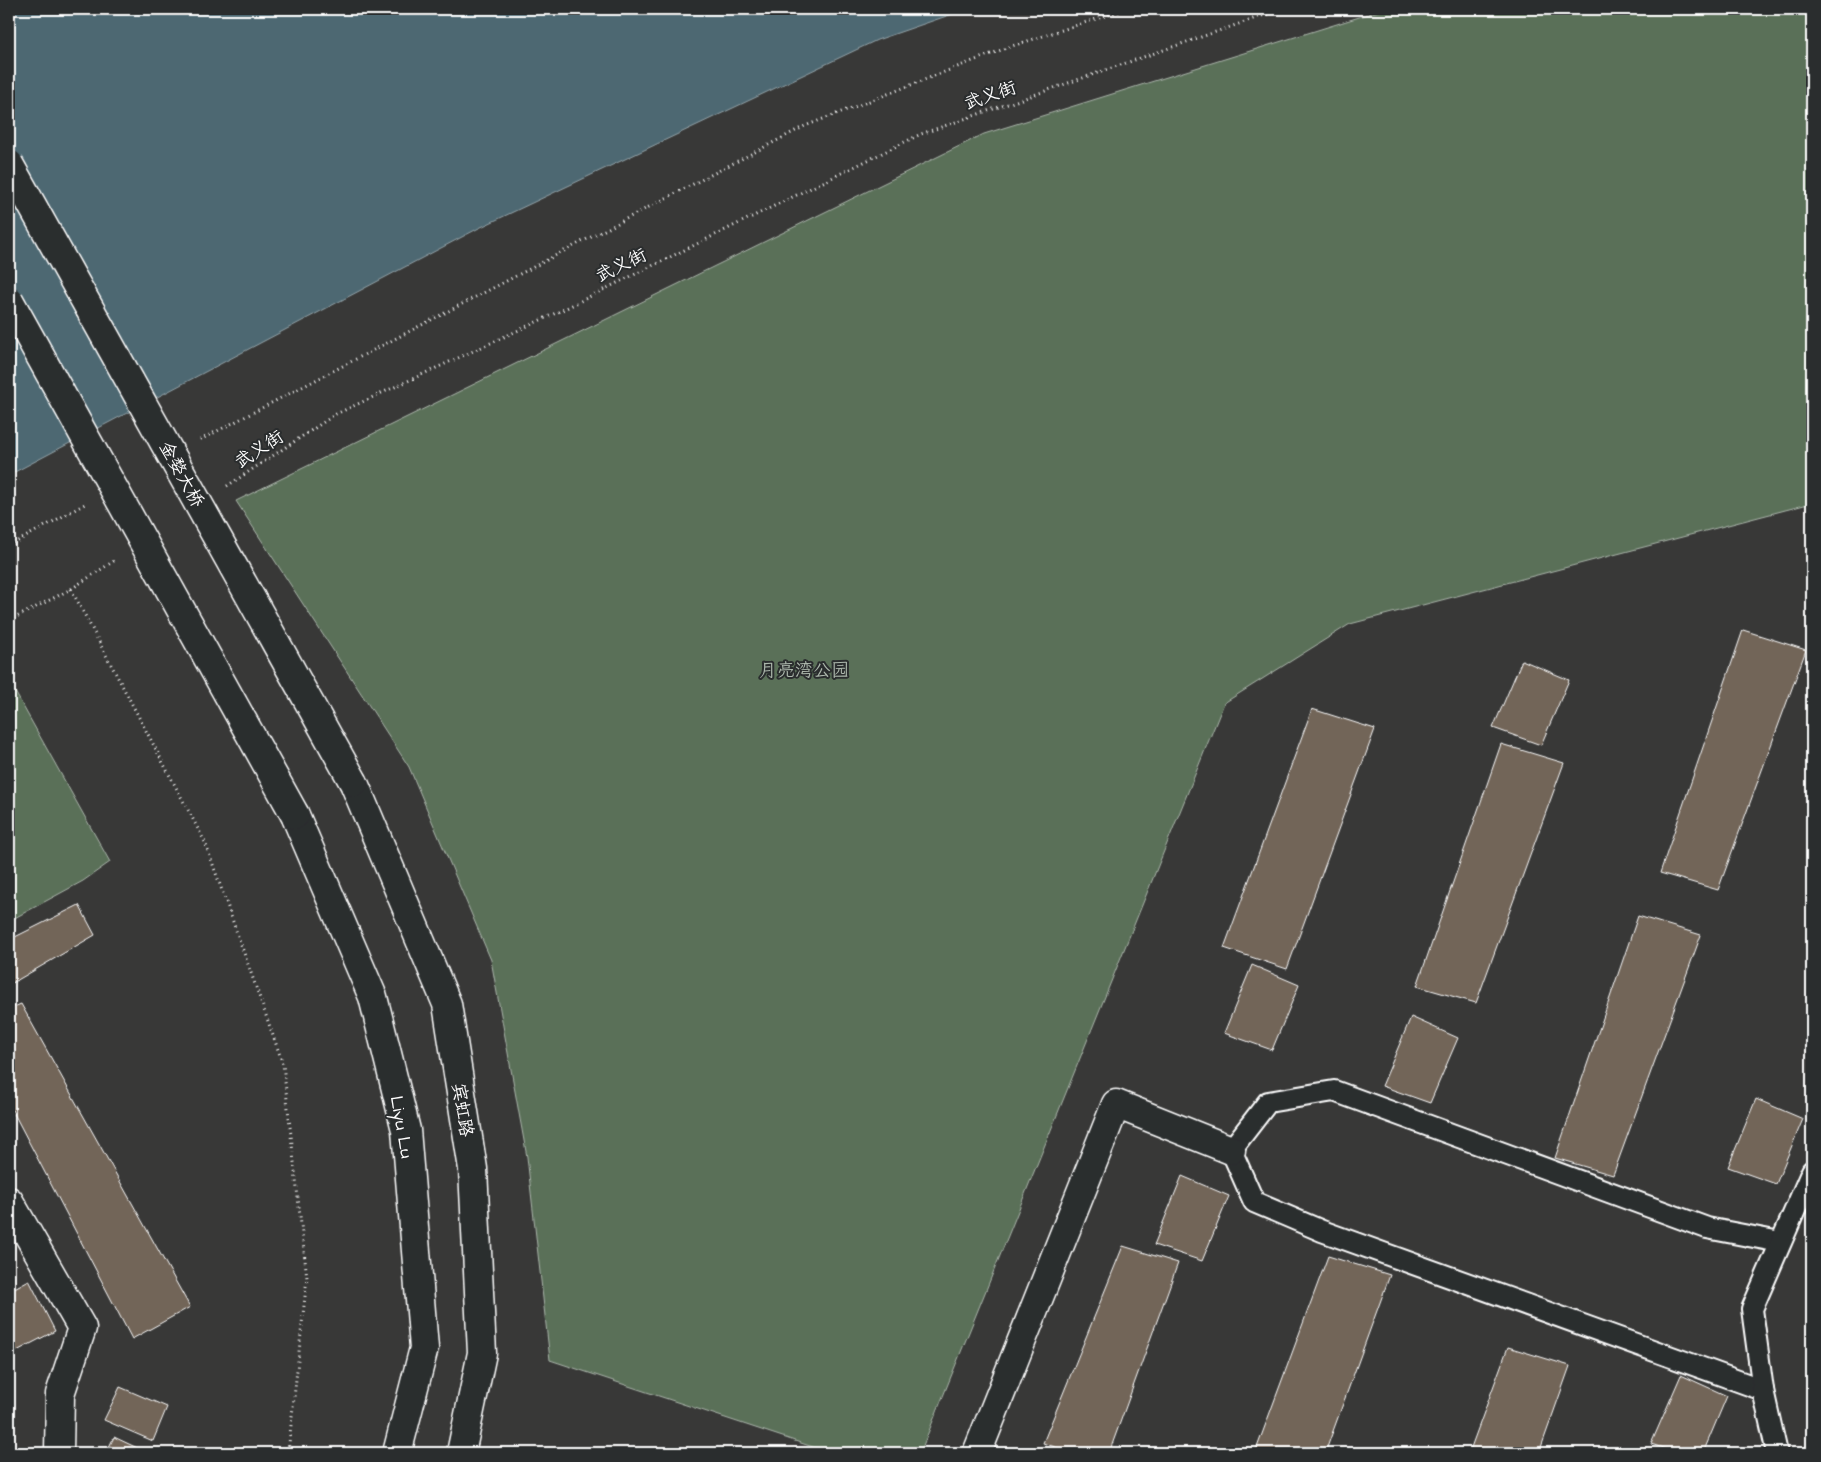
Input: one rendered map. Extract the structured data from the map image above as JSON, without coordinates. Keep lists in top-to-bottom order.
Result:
{
  "streets": {
    "main road": ["金婺大桥", "宾虹路", "Liyu Lu"],
    "path": ["武义街"]
  },
  "crossings": [
    ["金婺大桥", "宾虹路"]
  ],
  "parks": ["月亮湾公园"]
}
